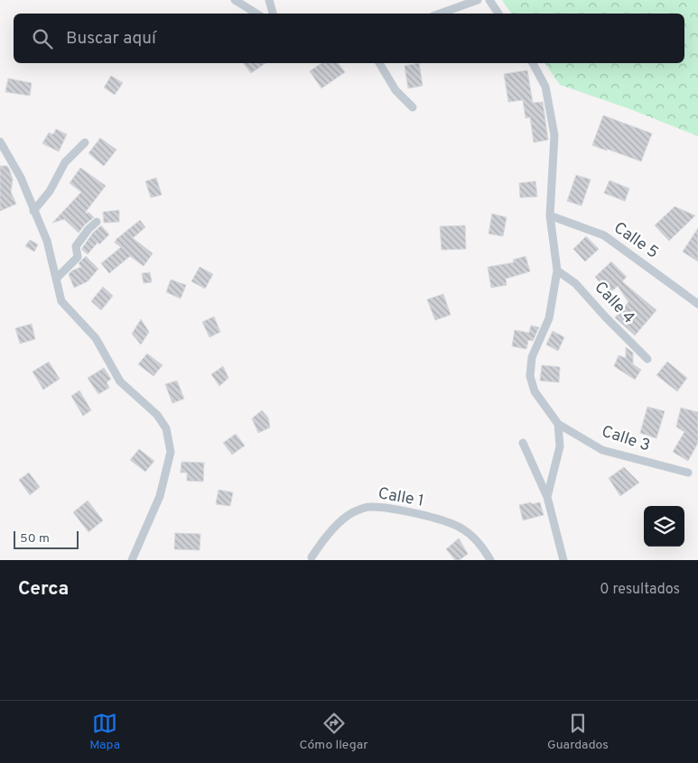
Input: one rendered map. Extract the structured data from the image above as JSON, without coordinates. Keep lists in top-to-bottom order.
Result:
{
  "streets": {
    "street": [
      "Calle 5",
      "Calle 4",
      "Calle 3",
      "Calle 1"
    ]
  },
  "scale_bar": "50 m",
  "page": {
    "search": "Buscar aquí",
    "scale": "50 m",
    "heading": ["Cerca", "0 resultados"],
    "nav": ["Mapa", "Cómo llegar", "Guardados"]
  }
}
